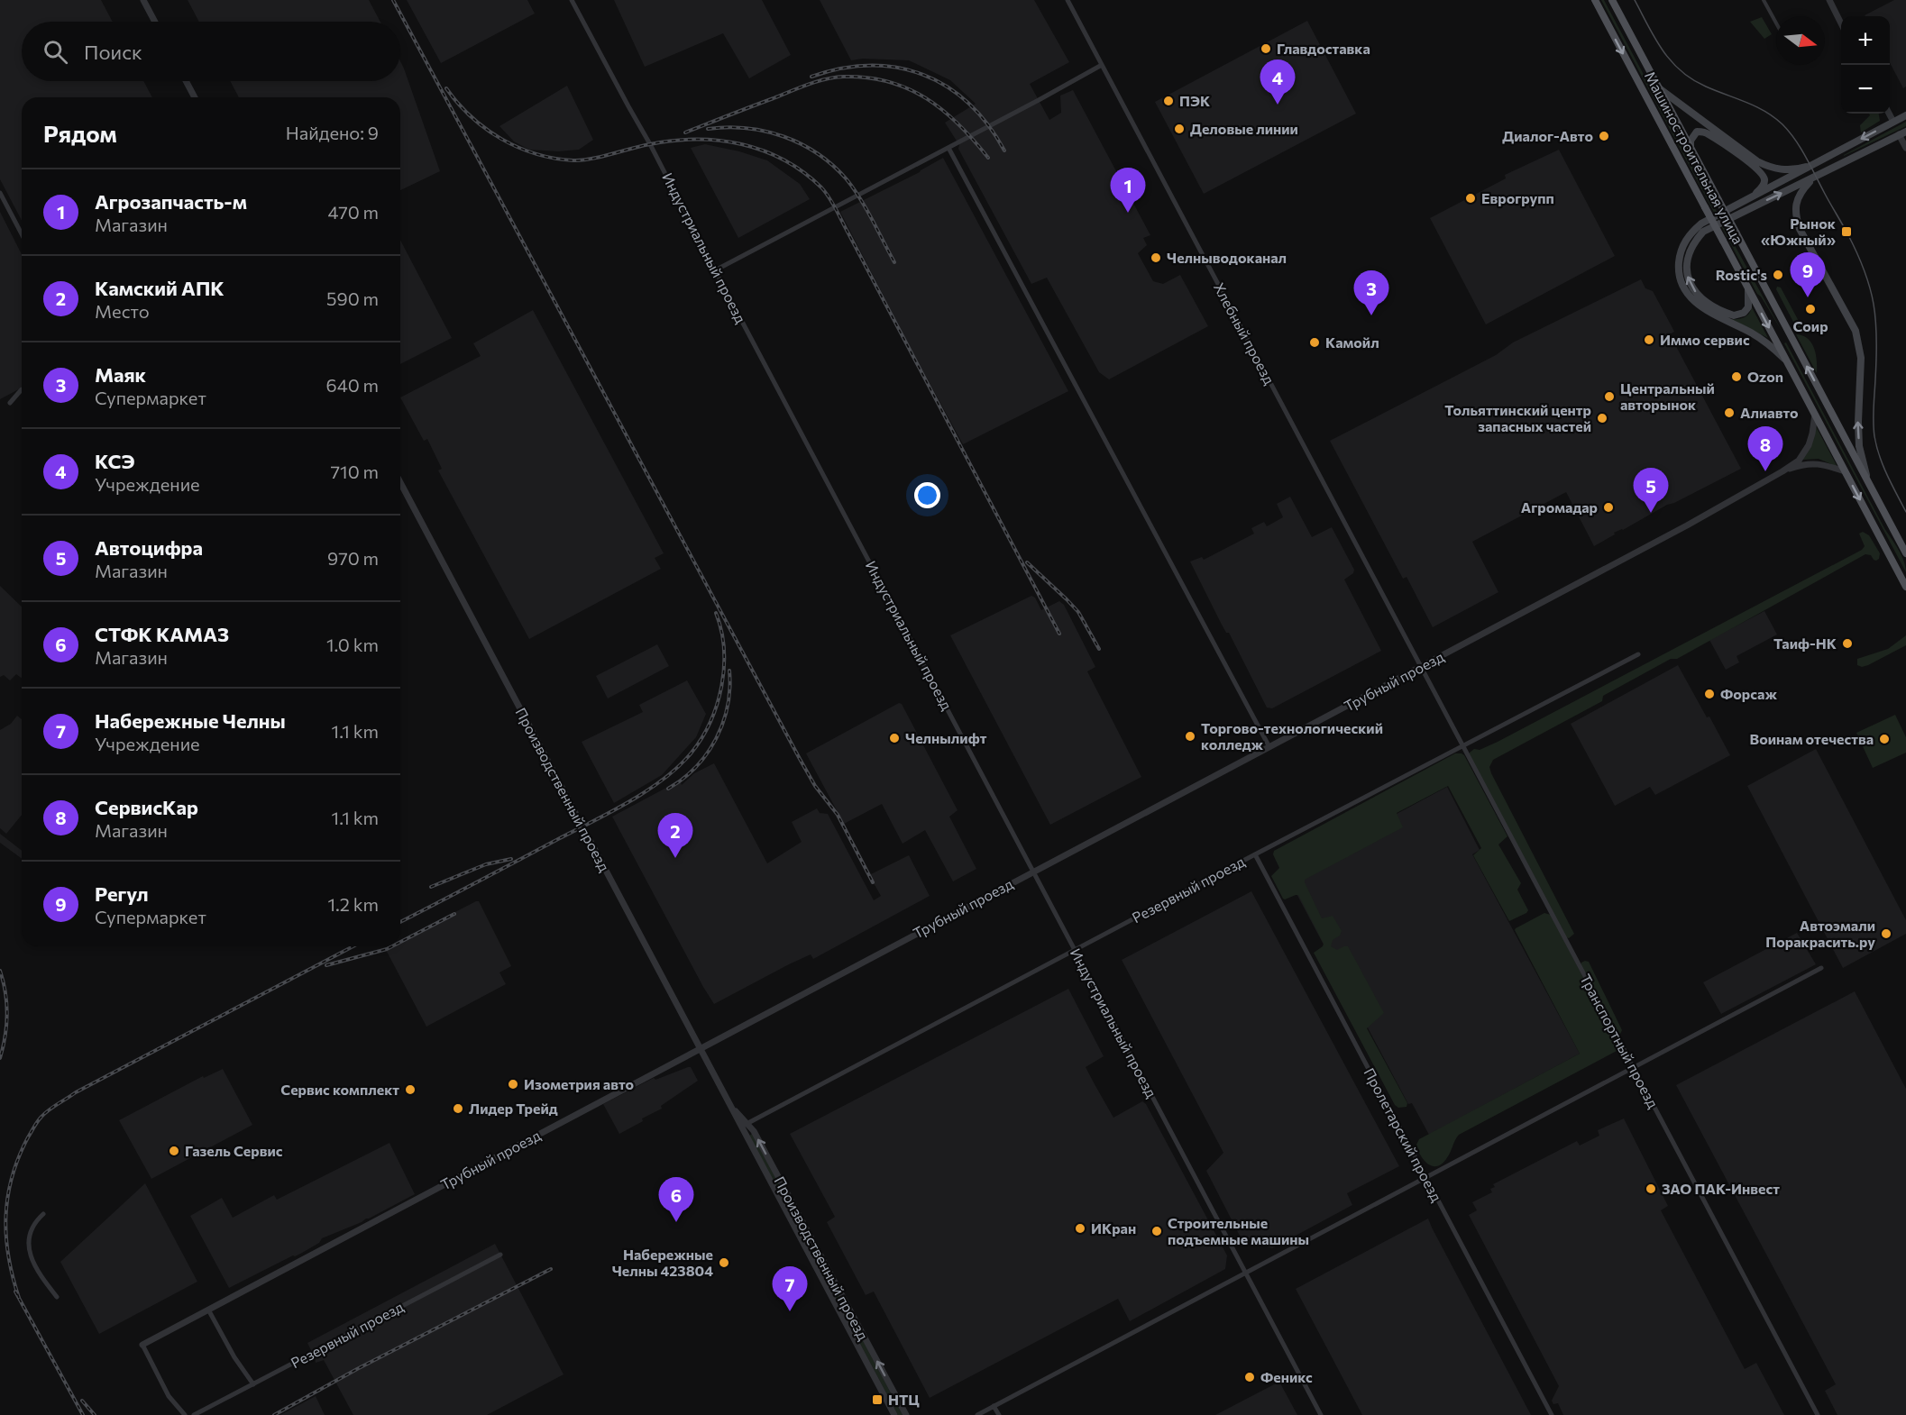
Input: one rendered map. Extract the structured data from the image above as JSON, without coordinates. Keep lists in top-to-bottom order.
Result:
{
  "streets": {
    "main road": ["Машиностроительная улица"],
    "street": [
      "Индустриальный проезд",
      "Хлебный проезд",
      "Трубный проезд",
      "Производственный проезд",
      "Резервный проезд",
      "Транспортный проезд",
      "Пролетарский проезд"
    ]
  },
  "crossings": [
    ["Индустриальный проезд", "Трубный проезд"],
    ["Индустриальный проезд", "Резервный проезд"],
    ["Хлебный проезд", "Трубный проезд"],
    ["Хлебный проезд", "Транспортный проезд"],
    ["Трубный проезд", "Производственный проезд"],
    ["Трубный проезд", "Транспортный проезд"],
    ["Производственный проезд", "Резервный проезд"],
    ["Резервный проезд", "Транспортный проезд"],
    ["Резервный проезд", "Пролетарский проезд"]
  ],
  "places": {
    "other": [
      "Главдоставка",
      "ПЭК",
      "Деловые линии",
      "Диалог-Авто",
      "Еврогрупп",
      "Челныводоканал",
      "Rostic's",
      "Соир",
      "Иммо сервис",
      "Камойл",
      "Ozon",
      "Центральный авторынок",
      "Алиавто",
      "Тольяттинский центр запасных частей",
      "Агромадар",
      "Таиф-НК",
      "Форсаж",
      "Торгово-технологический колледж",
      "Челнылифт",
      "Воинам отечества",
      "Автоэмали Поракрасить.ру",
      "Изометрия авто",
      "Сервис комплект",
      "Лидер Трейд",
      "Газель Сервис",
      "ЗАО ПАК-Инвест",
      "ИКран",
      "Строительные подъемные машины",
      "Набережные Челны 423804",
      "Феникс"
    ],
    "transit": ["Рынок «Южный»", "НТЦ"]
  },
  "north": "right",
  "page": {
    "map_buttons": ["+", "−"],
    "search": "Поиск",
    "pins": [
      "4",
      "1",
      "9",
      "3",
      "8",
      "5",
      "2",
      "6",
      "7"
    ],
    "heading": ["Рядом", "Найдено: 9"],
    "list": [
      {
        "mark": "1",
        "name": "Агрозапчасть-м",
        "note": "Магазин",
        "value": "470 m"
      },
      {
        "mark": "2",
        "name": "Камский АПК",
        "note": "Место",
        "value": "590 m"
      },
      {
        "mark": "3",
        "name": "Маяк",
        "note": "Супермаркет",
        "value": "640 m"
      },
      {
        "mark": "4",
        "name": "КСЭ",
        "note": "Учреждение",
        "value": "710 m"
      },
      {
        "mark": "5",
        "name": "Автоцифра",
        "note": "Магазин",
        "value": "970 m"
      },
      {
        "mark": "6",
        "name": "СТФК КАМАЗ",
        "note": "Магазин",
        "value": "1.0 km"
      },
      {
        "mark": "7",
        "name": "Набережные Челны",
        "note": "Учреждение",
        "value": "1.1 km"
      },
      {
        "mark": "8",
        "name": "СервисКар",
        "note": "Магазин",
        "value": "1.1 km"
      },
      {
        "mark": "9",
        "name": "Регул",
        "note": "Супермаркет",
        "value": "1.2 km"
      }
    ]
  }
}
